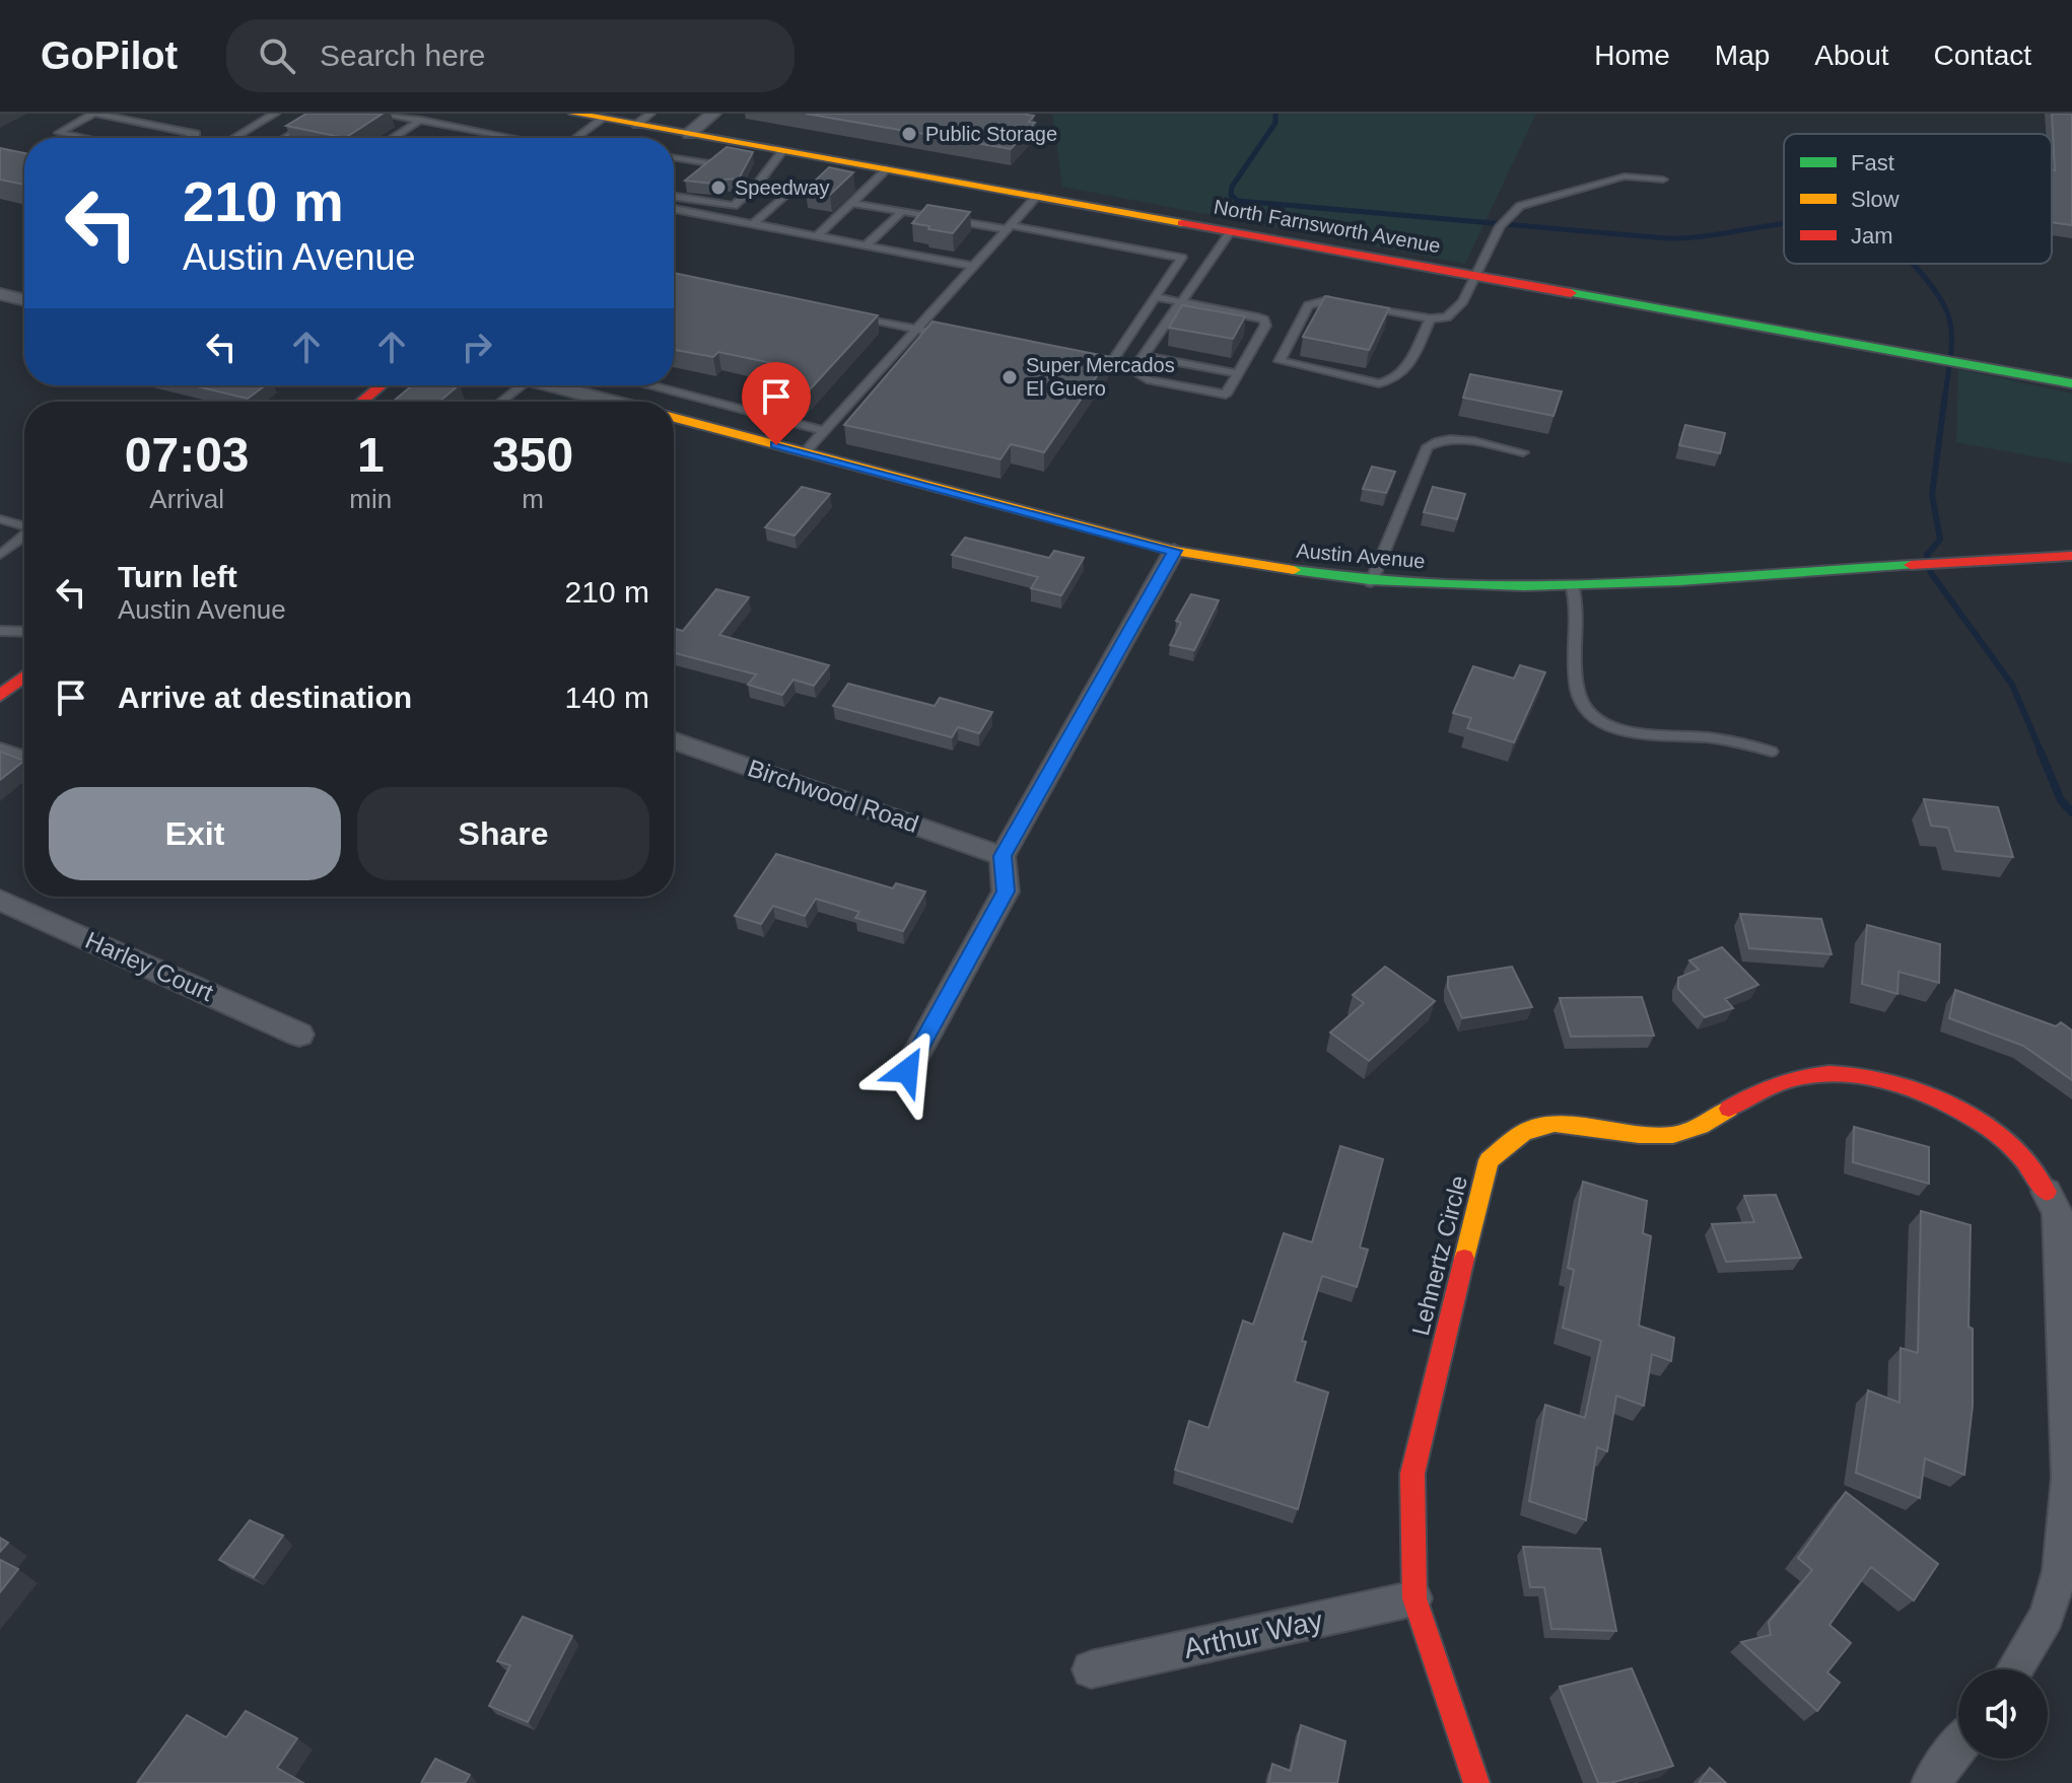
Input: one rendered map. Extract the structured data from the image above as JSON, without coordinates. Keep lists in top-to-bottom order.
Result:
{
  "streets": {
    "street": [
      "North Farnsworth Avenue",
      "Austin Avenue",
      "Birchwood Road",
      "Harley Court",
      "Lehnertz Circle",
      "Arthur Way"
    ]
  },
  "crossings": [
    ["Lehnertz Circle", "Arthur Way"]
  ],
  "places": ["Public Storage", "Speedway", "Super Mercados El Guero"],
  "legend": ["Fast", "Slow", "Jam"],
  "page": {
    "header": "GoPilot",
    "search": "Search here",
    "nav": [
      "Home",
      "Map",
      "About",
      "Contact"
    ],
    "turn": ["210 m", "Austin Avenue"],
    "eta": [
      "07:03",
      "Arrival",
      "1",
      "min",
      "350",
      "m"
    ],
    "list": [
      {
        "name": "Turn left",
        "note": "Austin Avenue",
        "value": "210 m"
      },
      {
        "name": "Arrive at destination",
        "value": "140 m"
      }
    ],
    "buttons": ["Exit", "Share"]
  }
}
